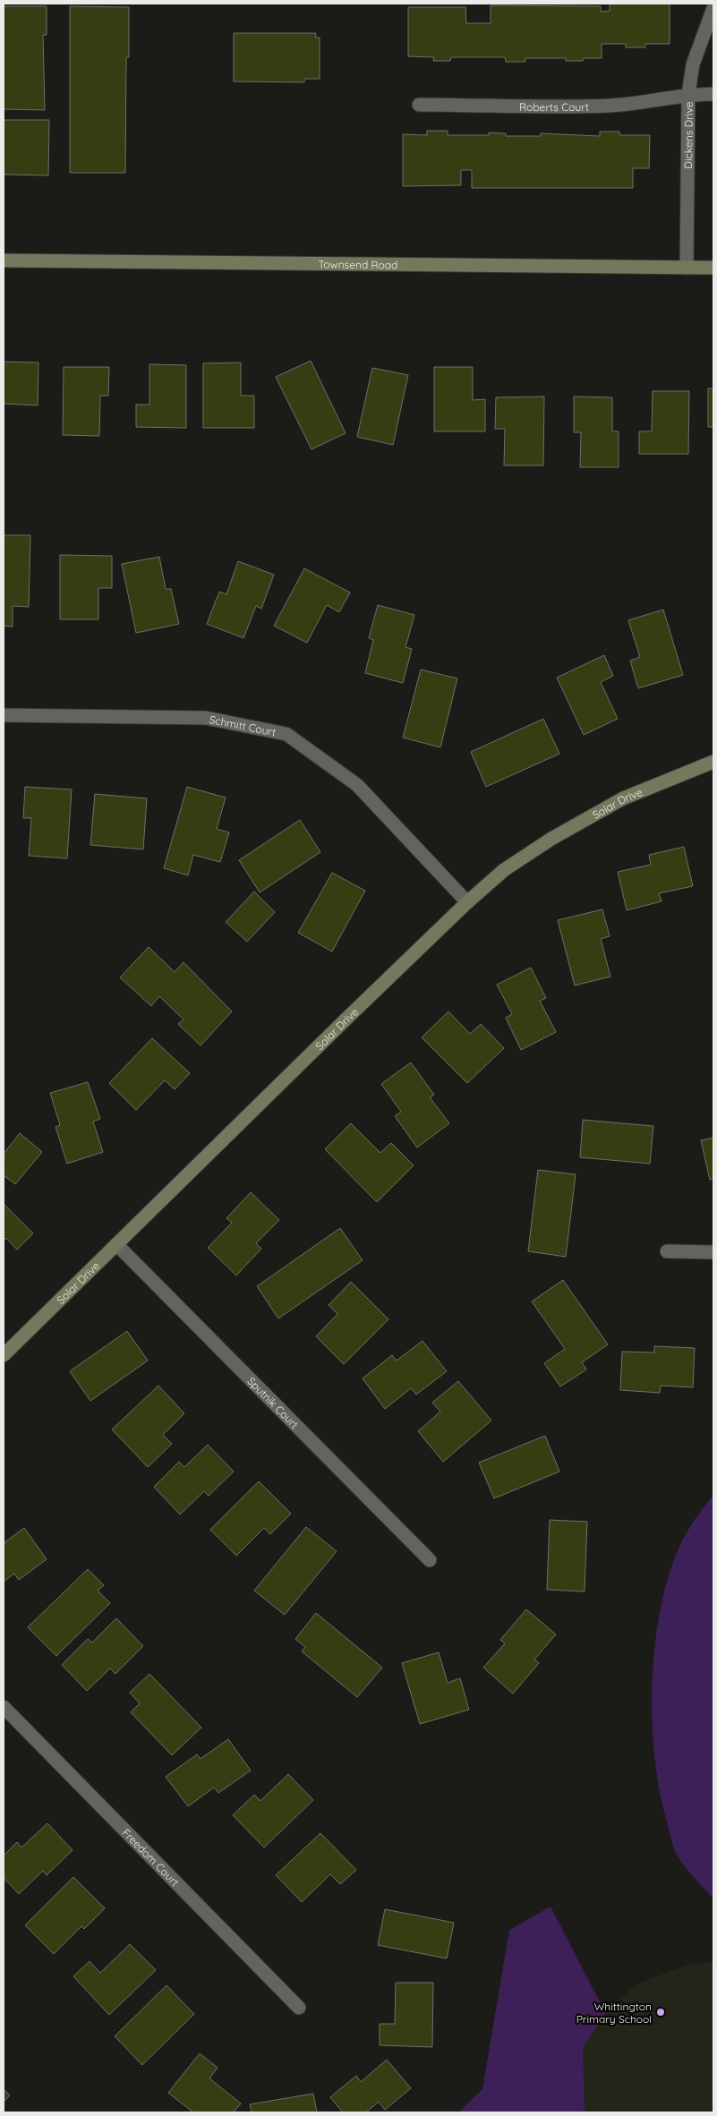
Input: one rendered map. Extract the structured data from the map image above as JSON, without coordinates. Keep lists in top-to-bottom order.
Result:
{
  "streets": {
    "street": [
      "Roberts Court",
      "Dickens Drive",
      "Townsend Road",
      "Schmitt Court",
      "Solar Drive",
      "Sputnik Court",
      "Freedom Court"
    ]
  },
  "crossings": [
    ["Roberts Court", "Dickens Drive"],
    ["Dickens Drive", "Townsend Road"],
    ["Schmitt Court", "Solar Drive"],
    ["Solar Drive", "Sputnik Court"]
  ],
  "places": ["Whittington Primary School"]
}
